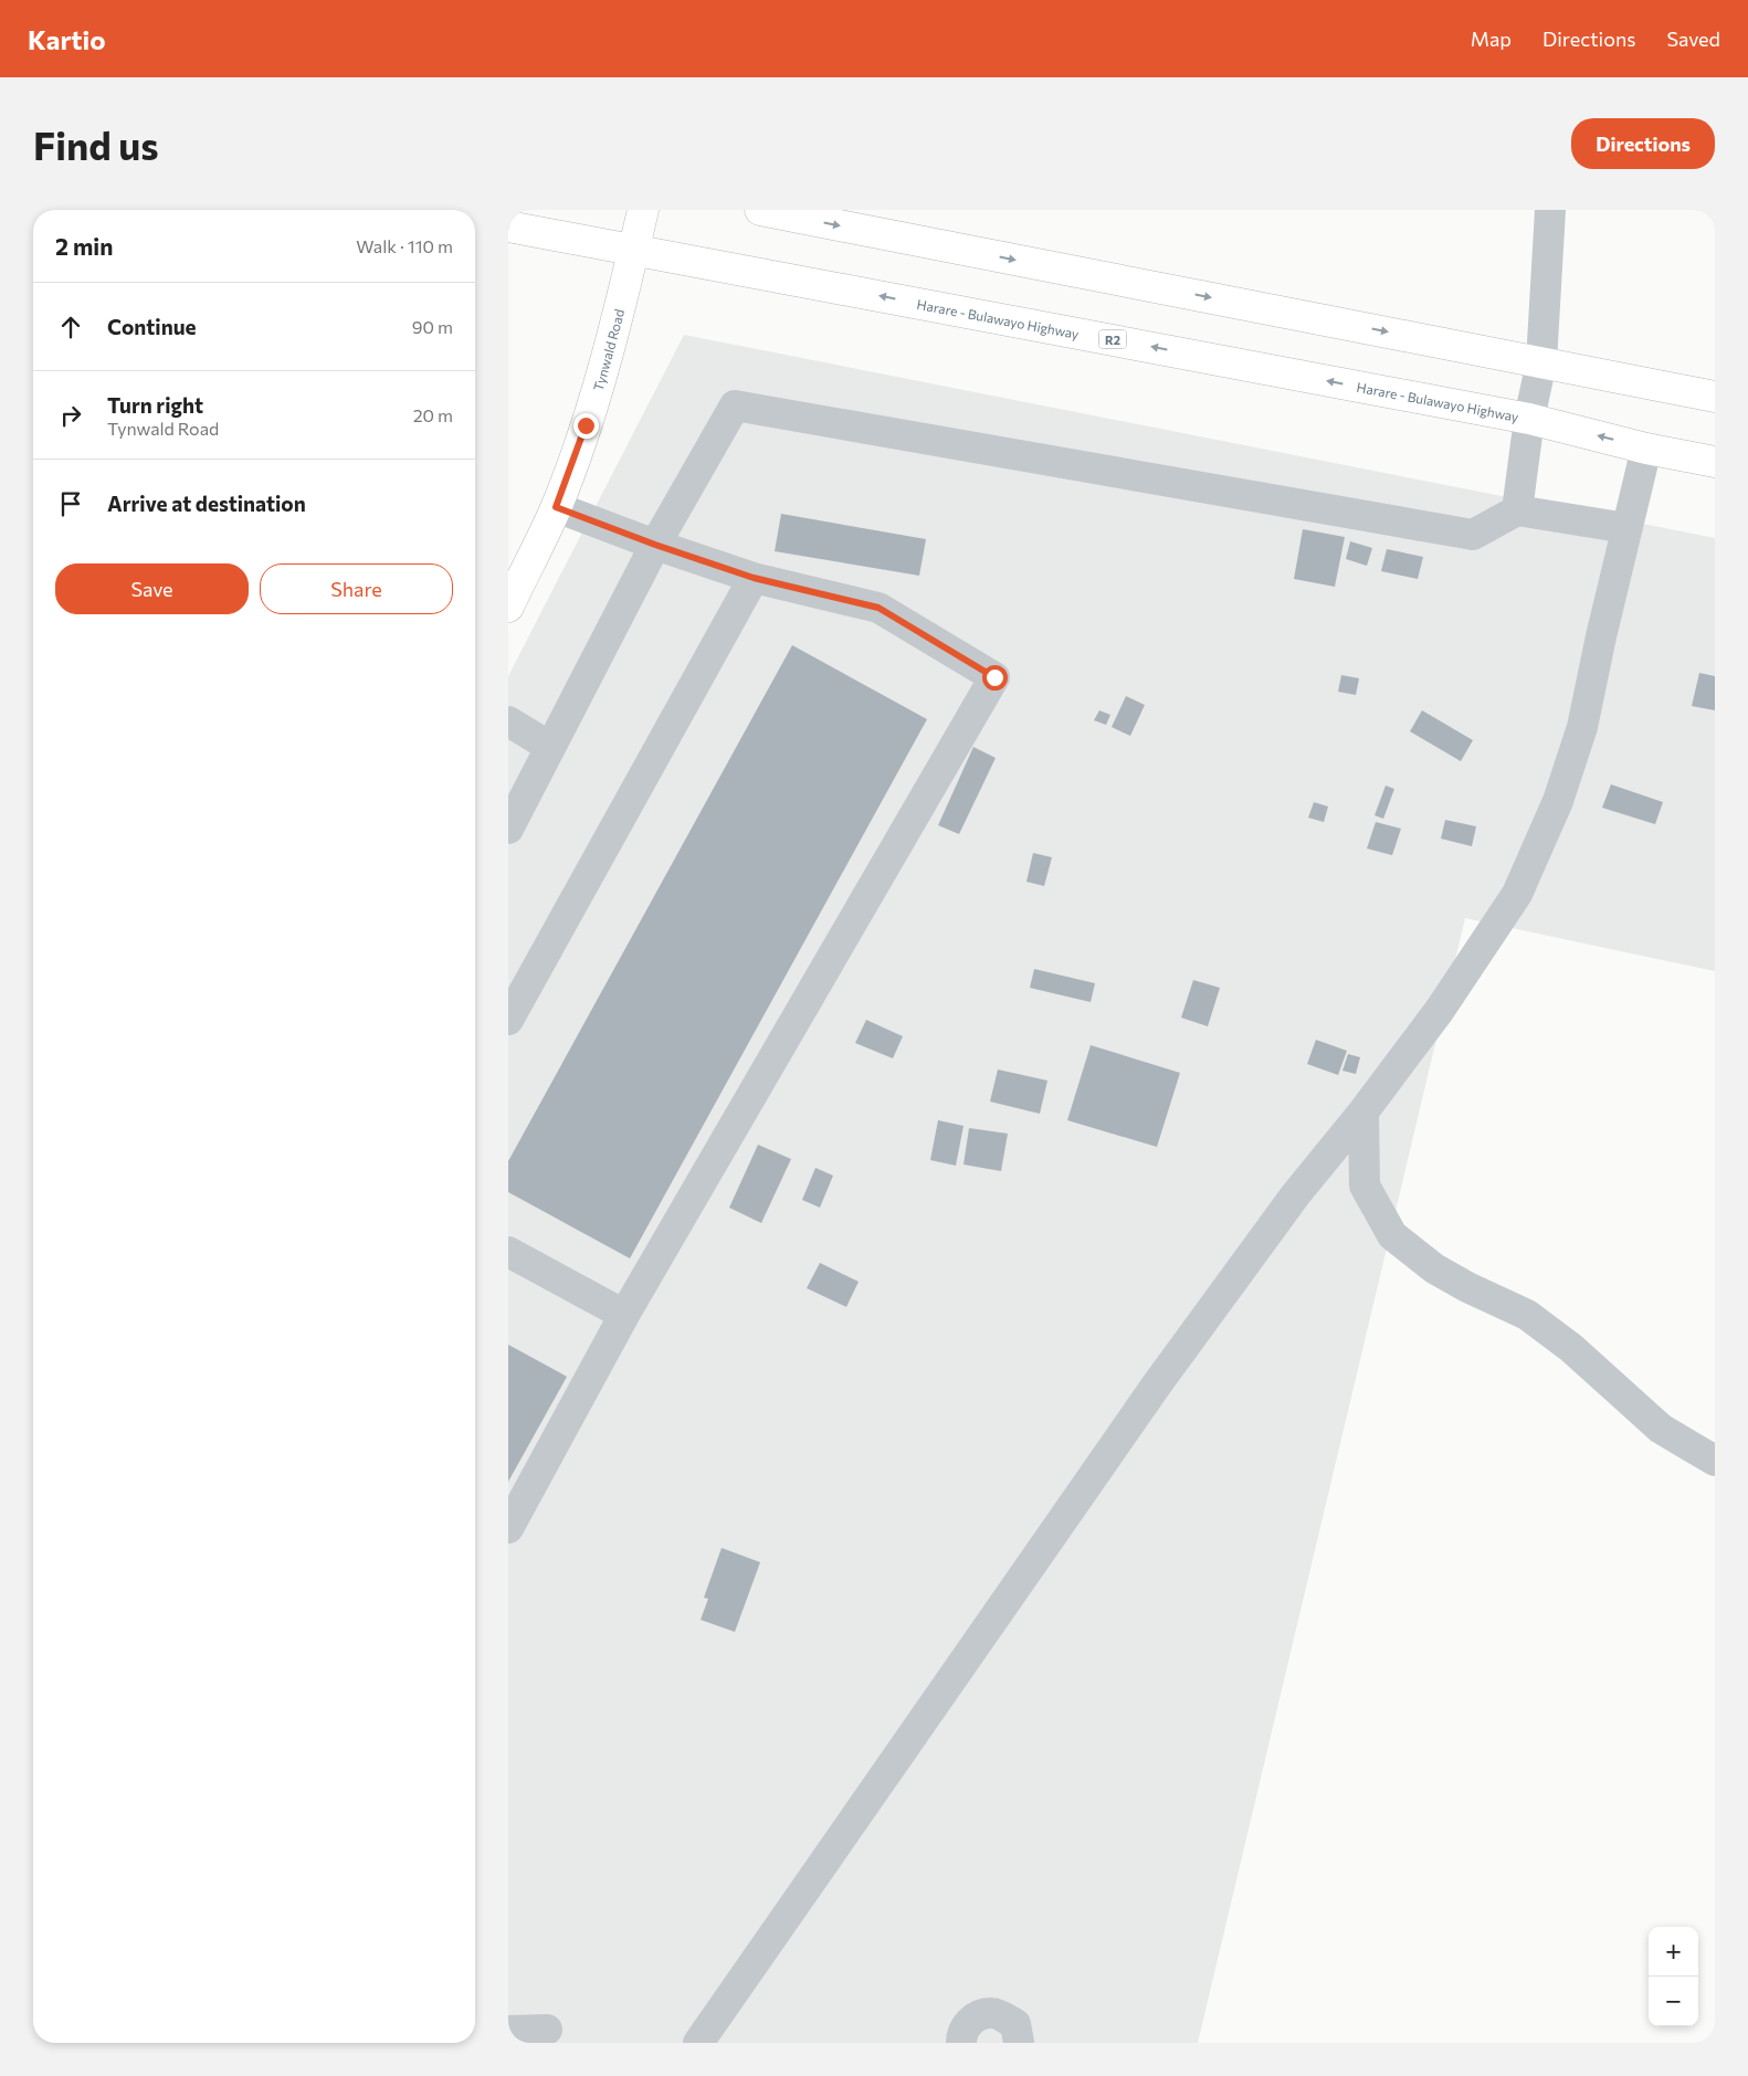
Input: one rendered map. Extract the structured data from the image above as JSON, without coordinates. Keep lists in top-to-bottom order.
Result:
{
  "streets": {
    "main road": ["Harare - Bulawayo Highway", "R2", "Tynwald Road"]
  },
  "crossings": [
    ["Harare - Bulawayo Highway", "Tynwald Road"]
  ],
  "page": {
    "header": "Kartio",
    "nav": ["Map", "Directions", "Saved"],
    "buttons": [
      "Directions",
      ["Save", "Share"]
    ],
    "title": "Find us",
    "heading": ["2 min", "Walk · 110 m"],
    "list": [
      ["Continue", "90 m"],
      ["Turn right", "Tynwald Road", "20 m"],
      "Arrive at destination"
    ],
    "map_buttons": ["+", "−"]
  }
}
